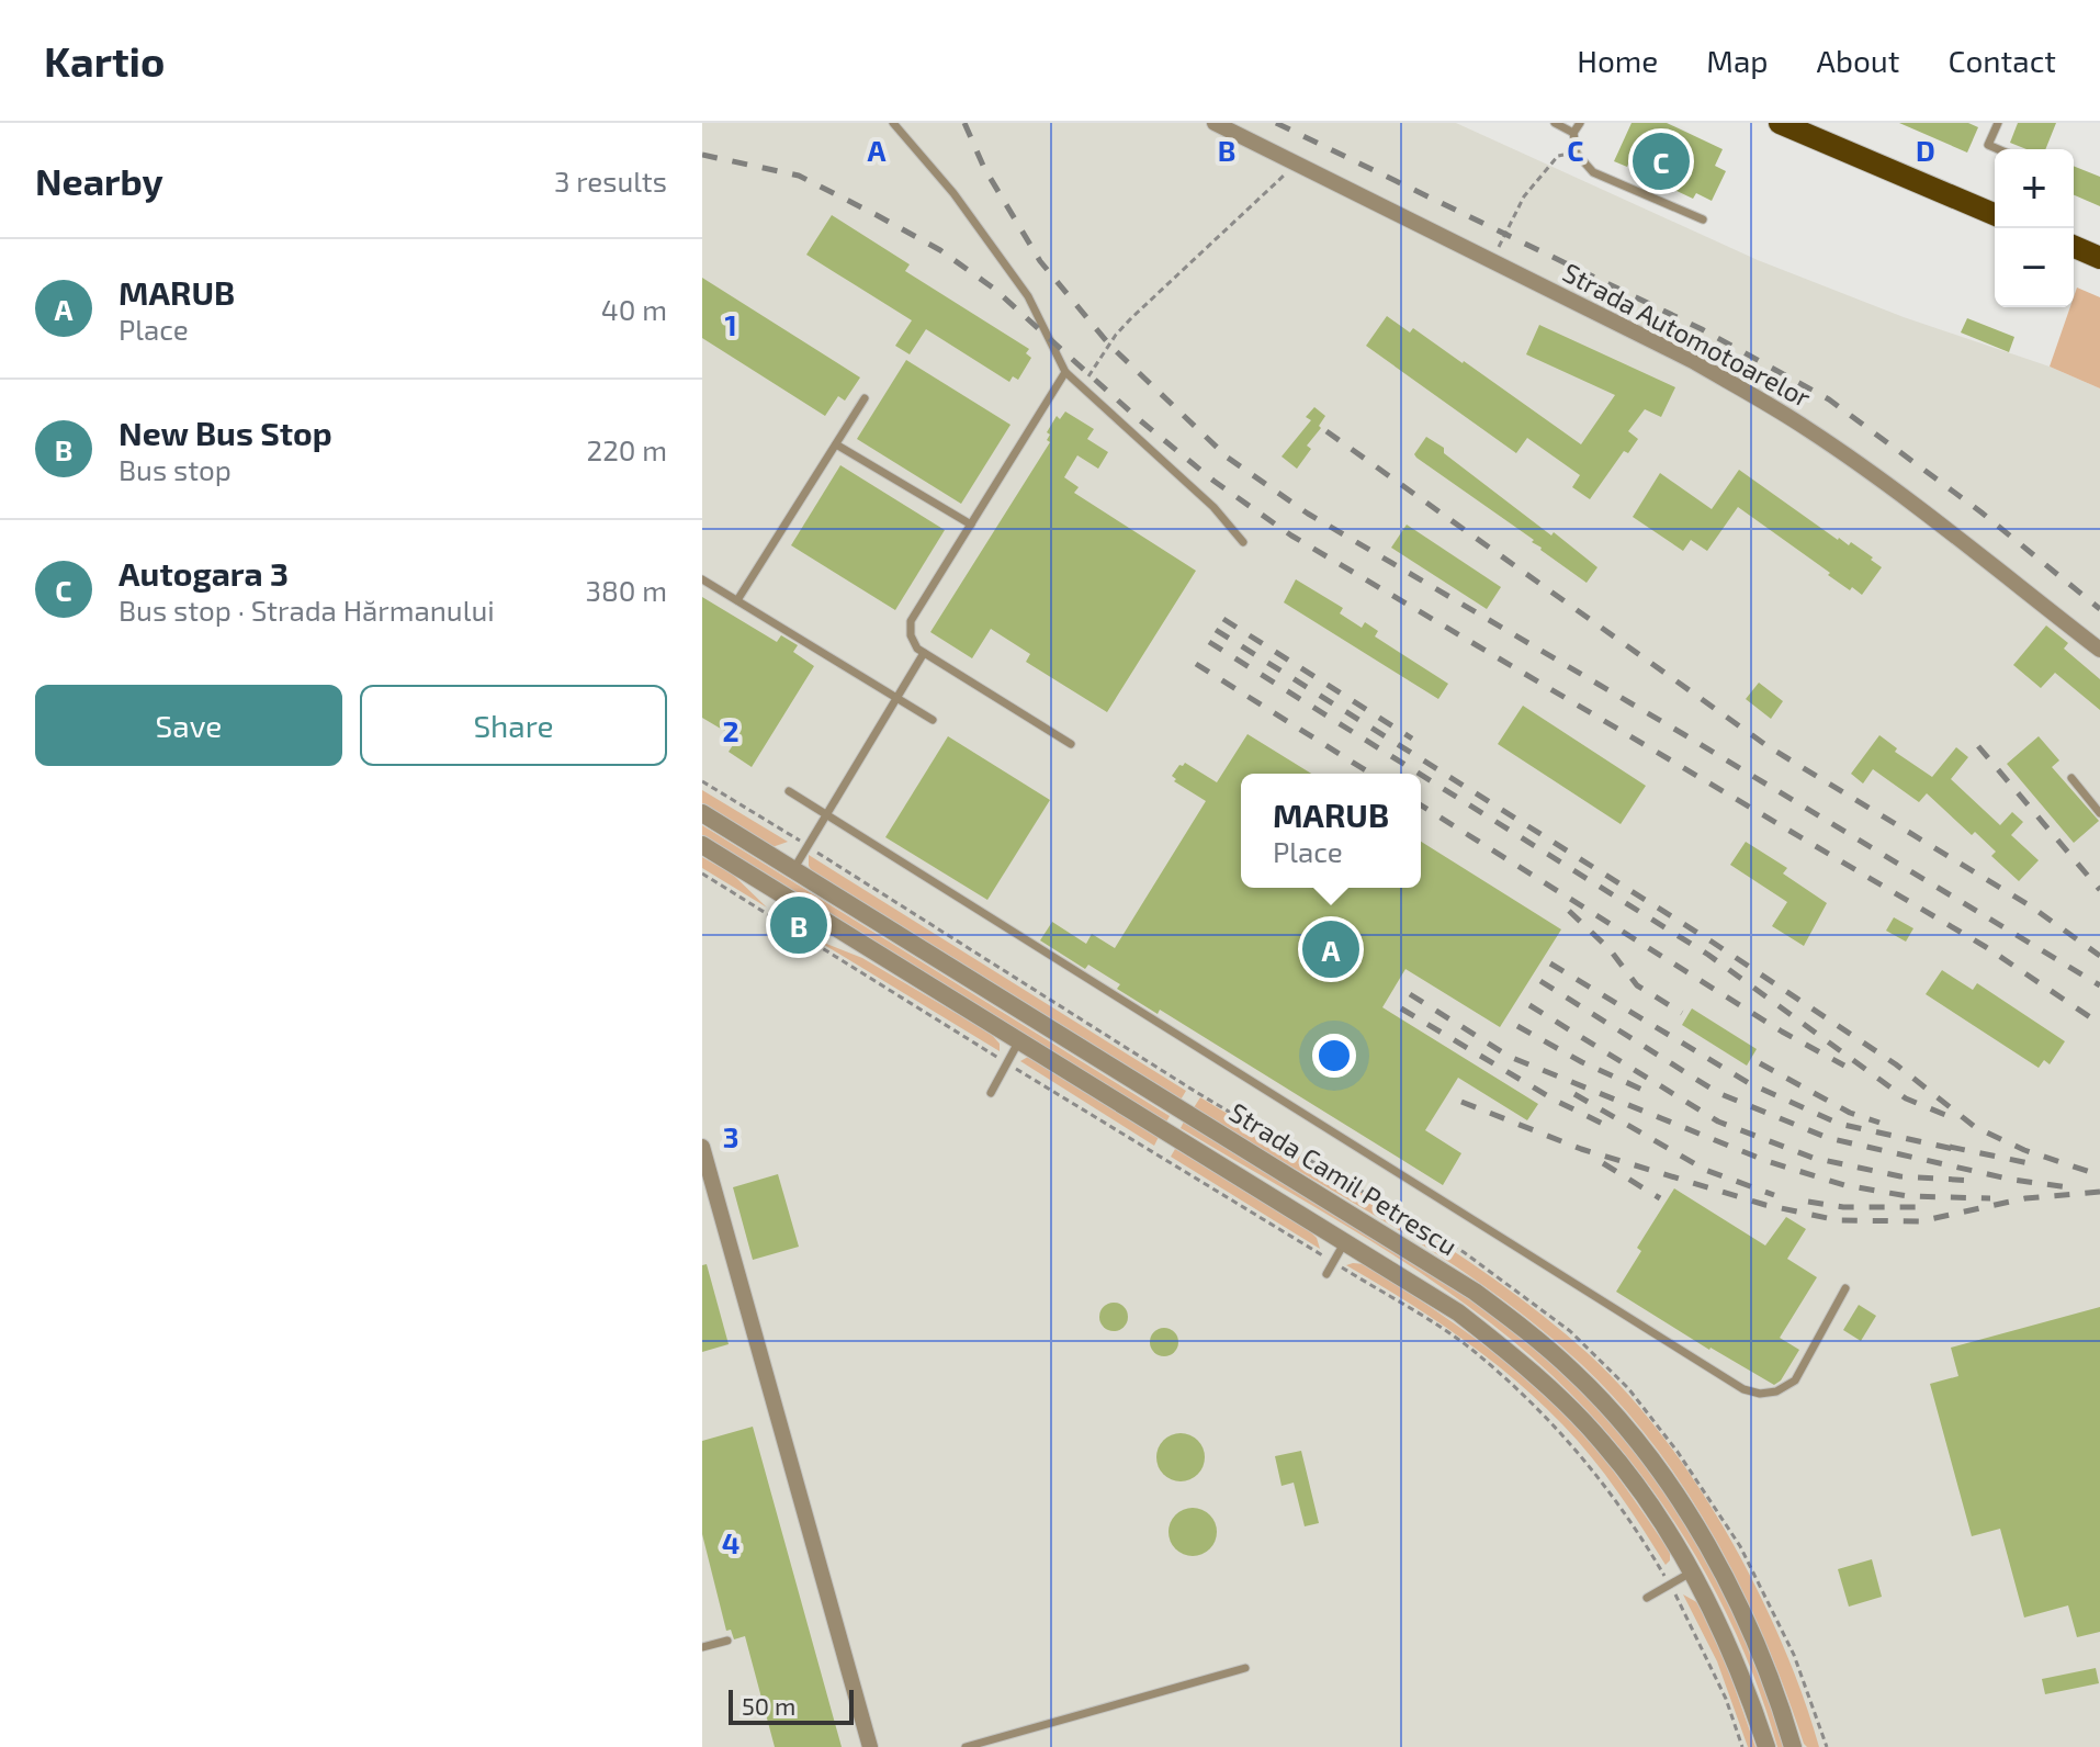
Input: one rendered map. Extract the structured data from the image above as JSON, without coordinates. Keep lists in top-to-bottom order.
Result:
{
  "streets": {
    "street": ["Strada Automotoarelor", "Strada Camil Petrescu"]
  },
  "scale_bar": "50 m",
  "page": {
    "header": "Kartio",
    "nav": [
      "Home",
      "Map",
      "About",
      "Contact"
    ],
    "heading": ["Nearby", "3 results"],
    "pins": ["C", "B", "A"],
    "map_buttons": ["+", "−"],
    "list": [
      {
        "mark": "A",
        "name": "MARUB",
        "note": "Place",
        "value": "40 m"
      },
      {
        "mark": "B",
        "name": "New Bus Stop",
        "note": "Bus stop",
        "value": "220 m"
      },
      {
        "mark": "C",
        "name": "Autogara 3",
        "note": "Bus stop · Strada Hărmanului",
        "value": "380 m"
      }
    ],
    "buttons": ["Save", "Share"],
    "popup": ["MARUB", "Place"],
    "scale": "50 m"
  },
  "grid": {
    "columns": [
      "A",
      "B",
      "C",
      "D"
    ],
    "rows": [
      "1",
      "2",
      "3",
      "4"
    ]
  }
}
